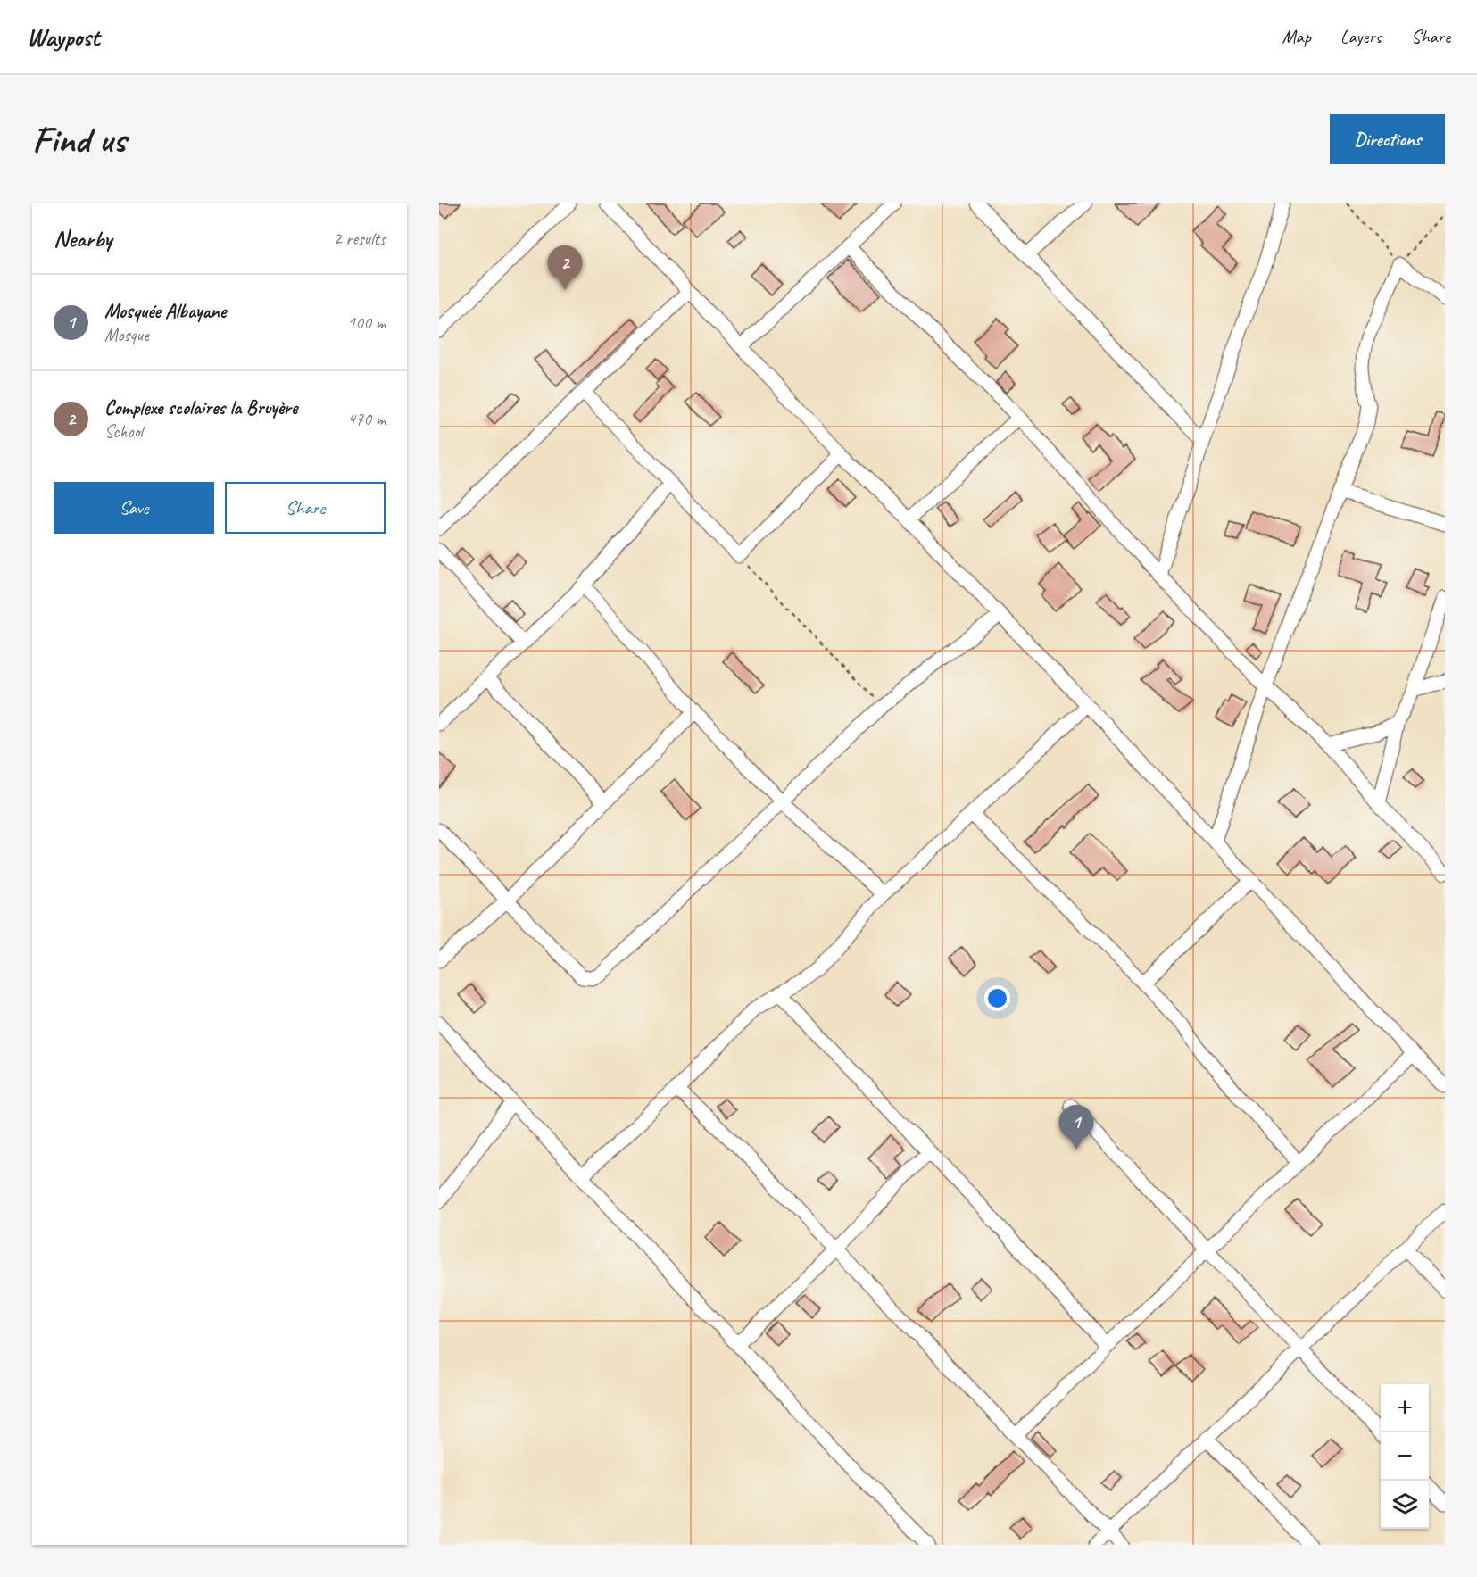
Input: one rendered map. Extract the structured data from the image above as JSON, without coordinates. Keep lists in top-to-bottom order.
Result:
{
  "page": {
    "header": "Waypost",
    "nav": ["Map", "Layers", "Share"],
    "buttons": [
      "Directions",
      ["Save", "Share"]
    ],
    "title": "Find us",
    "heading": ["Nearby", "2 results"],
    "pins": ["2", "1"],
    "list": [
      {
        "mark": "1",
        "name": "Mosquée Albayane",
        "note": "Mosque",
        "value": "100 m"
      },
      {
        "mark": "2",
        "name": "Complexe scolaires la Bruyère",
        "note": "School",
        "value": "470 m"
      }
    ],
    "map_buttons": ["+", "−"]
  }
}
